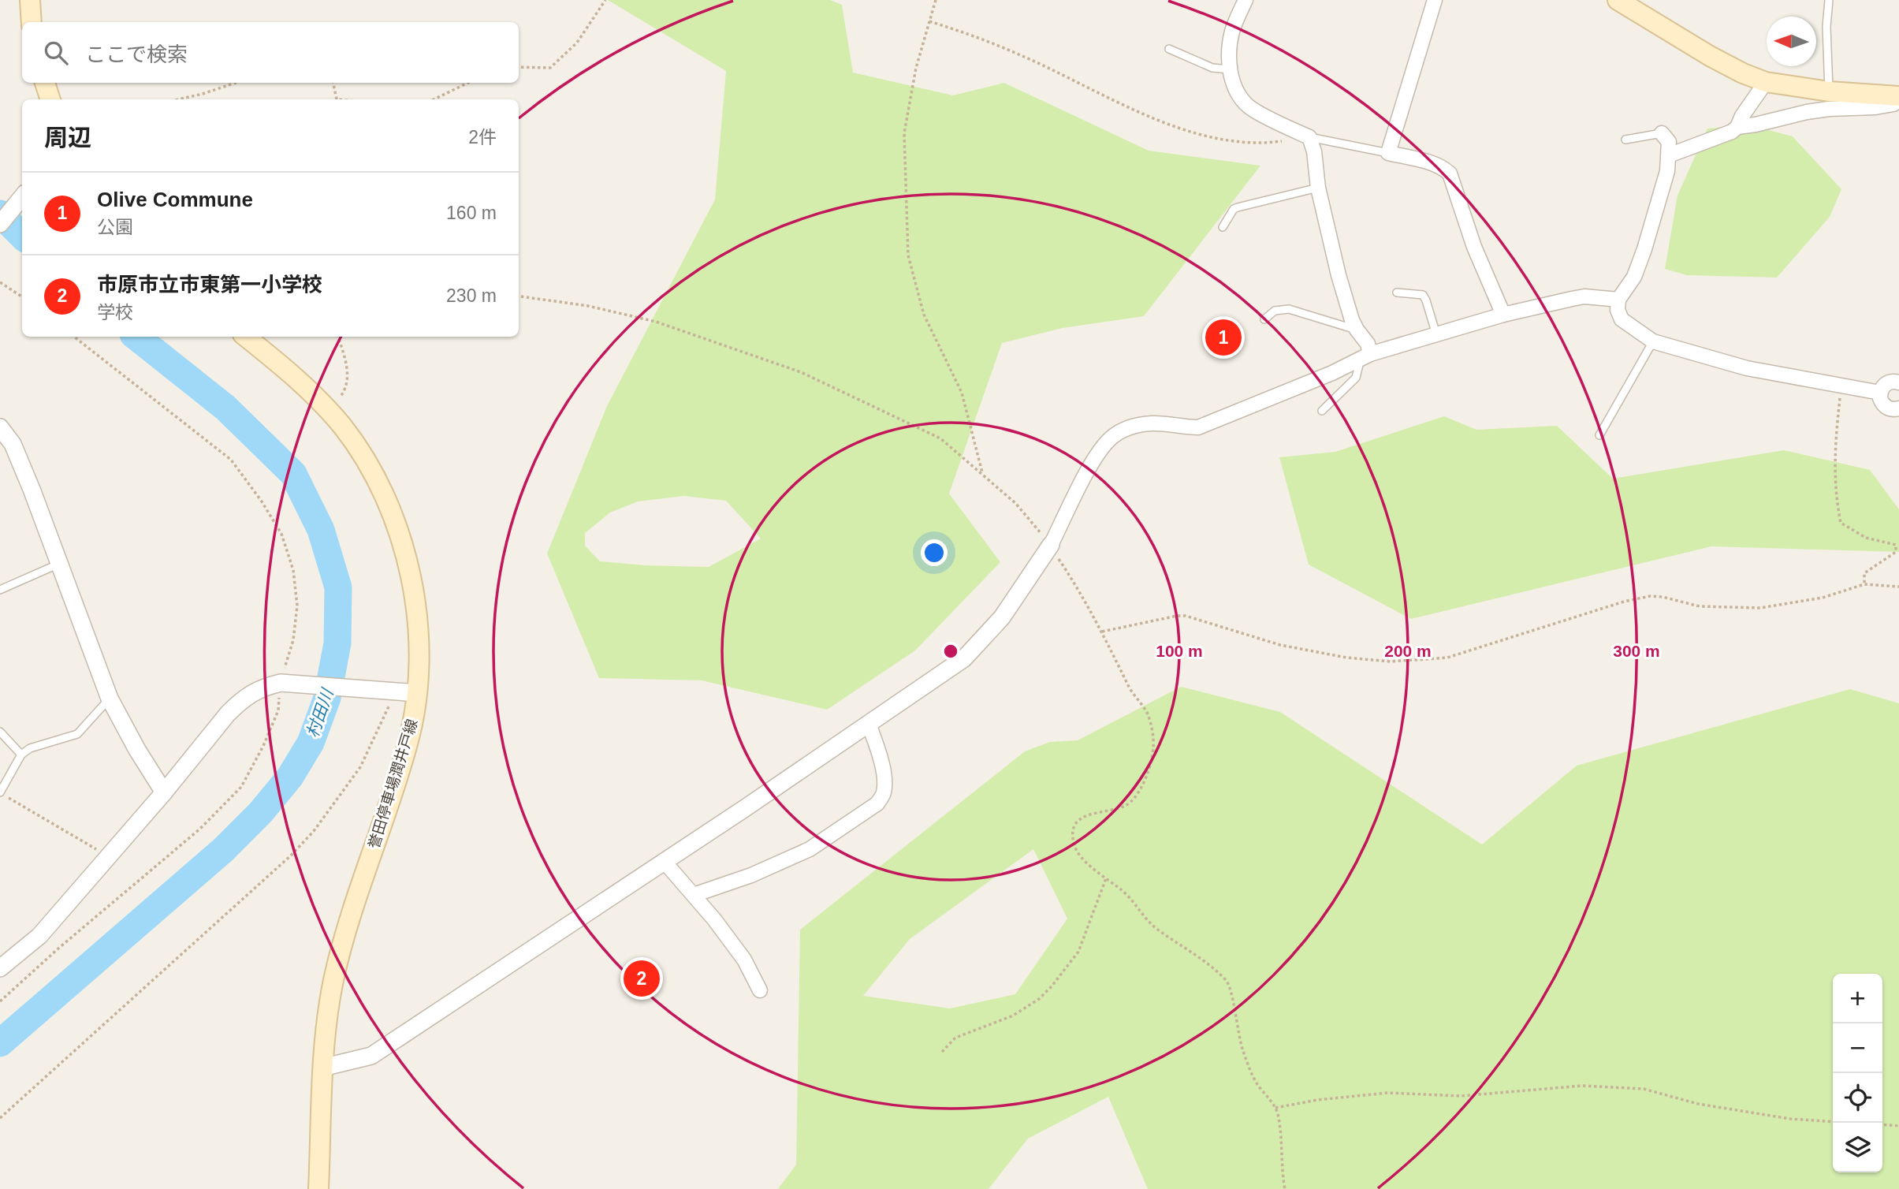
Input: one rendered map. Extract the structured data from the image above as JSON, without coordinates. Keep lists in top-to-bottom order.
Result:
{
  "streets": {
    "main road": ["誉田停車場潤井戸線"]
  },
  "water": ["村田川"],
  "north": "left",
  "page": {
    "search": "ここで検索",
    "heading": ["周辺", "2件"],
    "list": [
      {
        "mark": "1",
        "name": "Olive Commune",
        "note": "公園",
        "value": "160 m"
      },
      {
        "mark": "2",
        "name": "市原市立市東第一小学校",
        "note": "学校",
        "value": "230 m"
      }
    ],
    "pins": ["1", "2"],
    "map_buttons": ["+", "−"]
  },
  "rings": ["100 m", "200 m", "300 m"]
}
